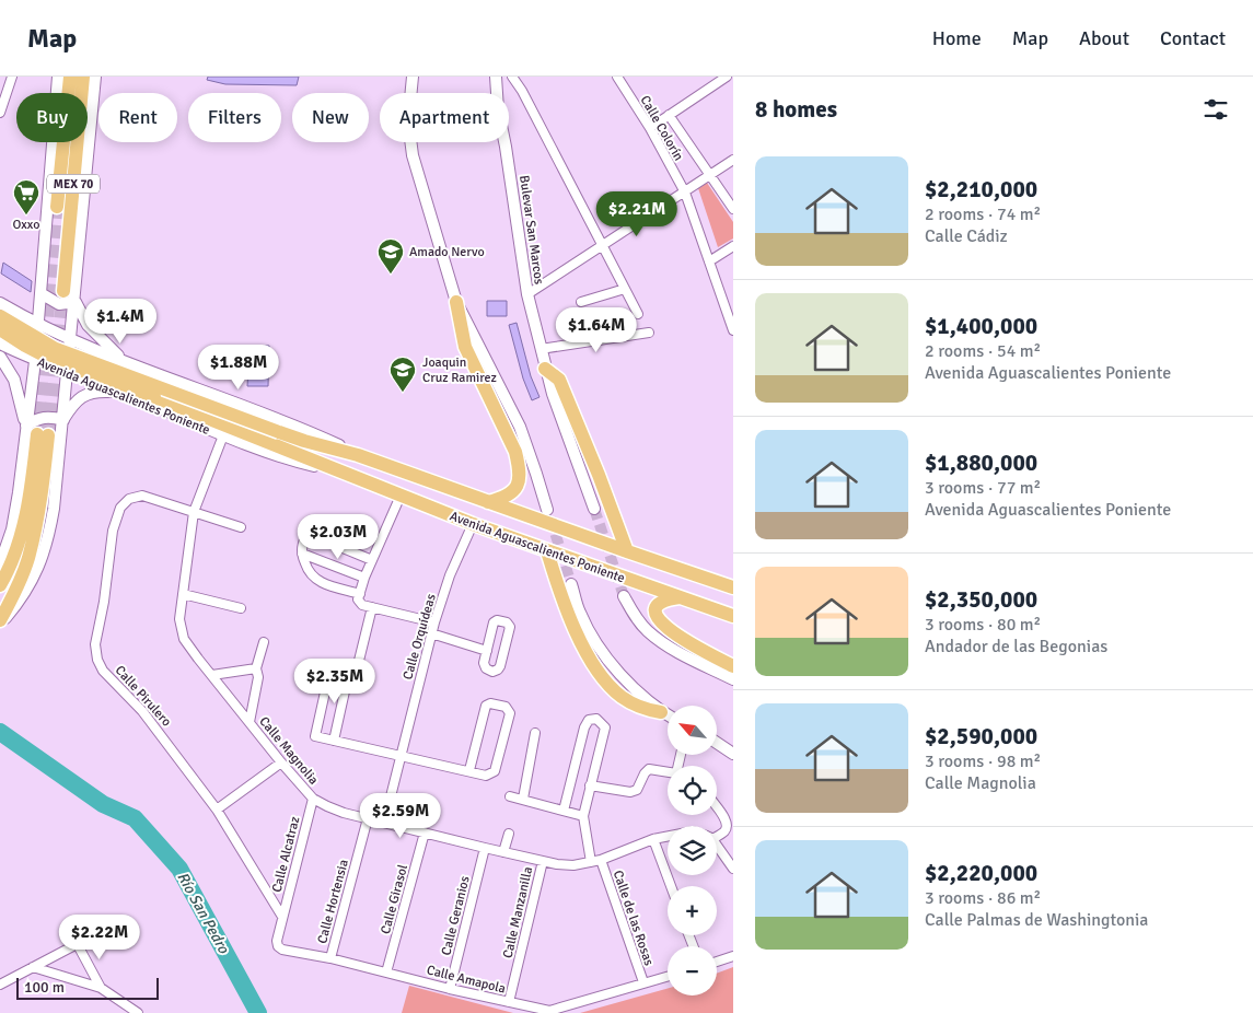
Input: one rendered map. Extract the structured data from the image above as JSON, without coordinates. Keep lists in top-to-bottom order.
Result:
{
  "streets": {
    "main road": ["MEX 70", "Avenida Aguascalientes Poniente"],
    "street": [
      "Calle Colorín",
      "Bulevar San Marcos",
      "Calle Orquídeas",
      "Calle Pirulero",
      "Calle Magnolia",
      "Calle Alcatraz",
      "Calle Girasol",
      "Calle Hortensia",
      "Calle Manzanilla",
      "Calle Geranios",
      "Calle de las Rosas",
      "Calle Amapola"
    ]
  },
  "crossings": [
    ["MEX 70", "Avenida Aguascalientes Poniente"],
    ["Avenida Aguascalientes Poniente", "Calle Orquídeas"],
    ["Avenida Aguascalientes Poniente", "Calle Magnolia"],
    ["Calle Orquídeas", "Calle Magnolia"],
    ["Calle Pirulero", "Calle Magnolia"],
    ["Calle Pirulero", "Calle Alcatraz"],
    ["Calle Pirulero", "Calle Amapola"],
    ["Calle Magnolia", "Calle Alcatraz"],
    ["Calle Magnolia", "Calle Girasol"],
    ["Calle Magnolia", "Calle Hortensia"],
    ["Calle Magnolia", "Calle Manzanilla"],
    ["Calle Magnolia", "Calle Geranios"],
    ["Calle Magnolia", "Calle de las Rosas"],
    ["Calle Alcatraz", "Calle Amapola"],
    ["Calle Girasol", "Calle Amapola"],
    ["Calle Hortensia", "Calle Amapola"],
    ["Calle Manzanilla", "Calle Amapola"],
    ["Calle Geranios", "Calle Amapola"],
    ["Calle de las Rosas", "Calle Amapola"]
  ],
  "water": ["Río San Pedro"],
  "places": {
    "supermarket": ["Oxxo"],
    "school or university": ["Amado Nervo", "Joaquin Cruz Ramirez"]
  },
  "scale_bar": "100 m",
  "north": "top left",
  "page": {
    "header": "Map",
    "nav": [
      "Home",
      "Map",
      "About",
      "Contact"
    ],
    "heading": "8 homes",
    "chip": [
      "Buy",
      "Rent",
      "Filters",
      "New",
      "Apartment"
    ],
    "list": [
      {
        "name": "$2,210,000",
        "note": "2 rooms · 74 m² · Calle Cádiz"
      },
      {
        "name": "$1,400,000",
        "note": "2 rooms · 54 m² · Avenida Aguascalientes Poniente"
      },
      {
        "name": "$1,880,000",
        "note": "3 rooms · 77 m² · Avenida Aguascalientes Poniente"
      },
      {
        "name": "$2,350,000",
        "note": "3 rooms · 80 m² · Andador de las Begonias"
      },
      {
        "name": "$2,590,000",
        "note": "3 rooms · 98 m² · Calle Magnolia"
      },
      {
        "name": "$2,220,000",
        "note": "3 rooms · 86 m² · Calle Palmas de Washingtonia"
      }
    ],
    "price": [
      "$2.21M",
      "$1.4M",
      "$1.64M",
      "$1.88M",
      "$2.03M",
      "$2.35M",
      "$2.59M",
      "$2.22M"
    ],
    "map_buttons": ["+", "−"],
    "scale": "100 m"
  }
}
